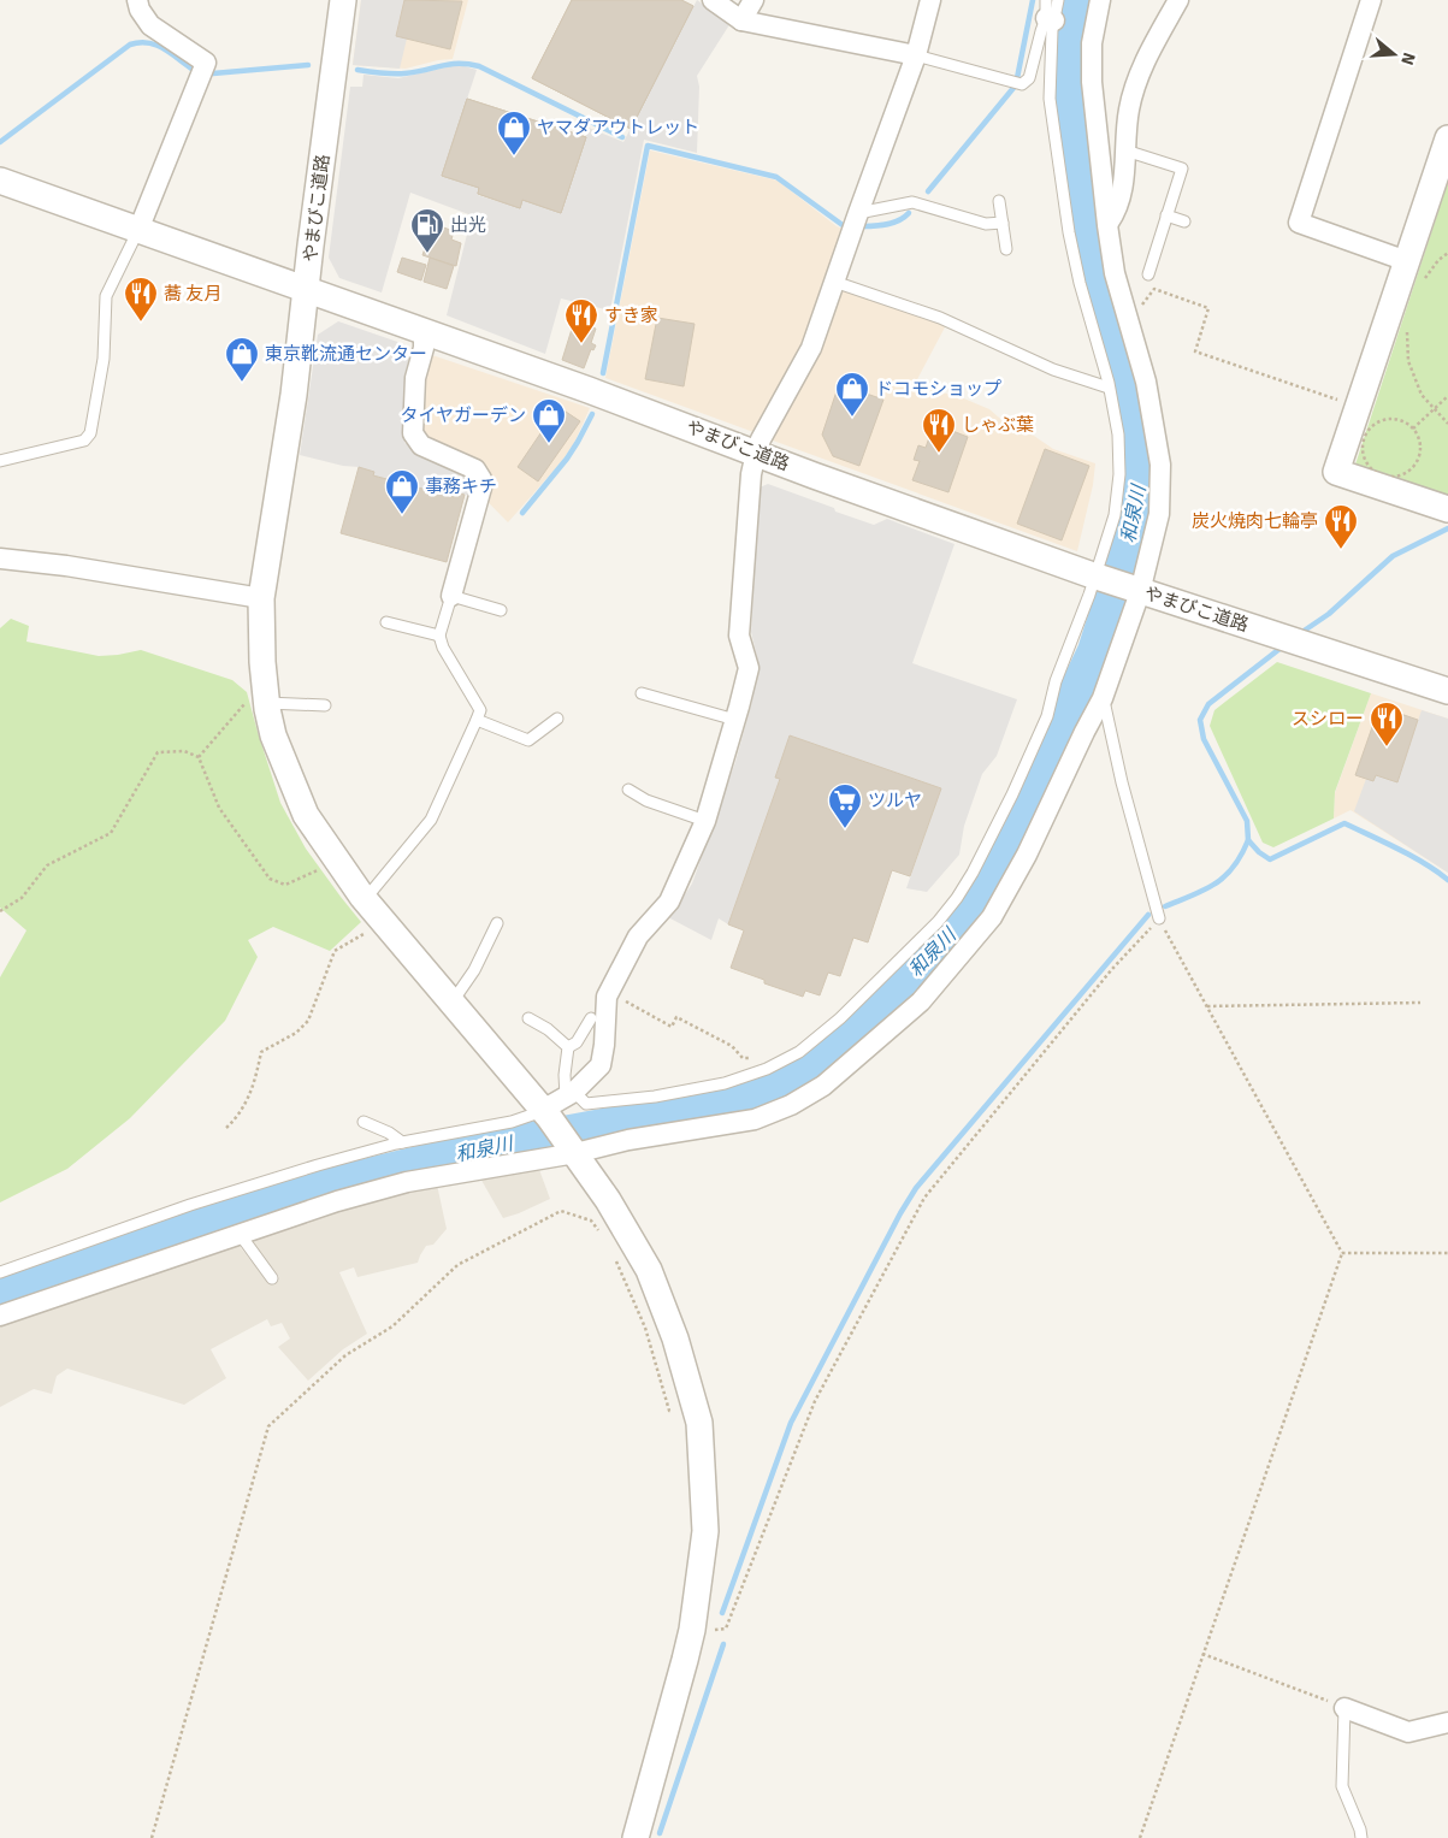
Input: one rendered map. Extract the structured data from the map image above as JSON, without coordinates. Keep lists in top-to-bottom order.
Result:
{
  "streets": {
    "street": ["やまびこ道路"]
  },
  "water": ["和泉川"],
  "places": {
    "shop": [
      "ヤマダアウトレット",
      "東京靴流通センター",
      "ドコモショップ",
      "タイヤガーデン",
      "事務キチ"
    ],
    "fuel station": ["出光"],
    "restaurant": [
      "蕎 友月",
      "すき家",
      "しゃぶ葉",
      "炭火焼肉七輪亭",
      "スシロー"
    ],
    "supermarket": ["ツルヤ"]
  },
  "north": "right"
}
